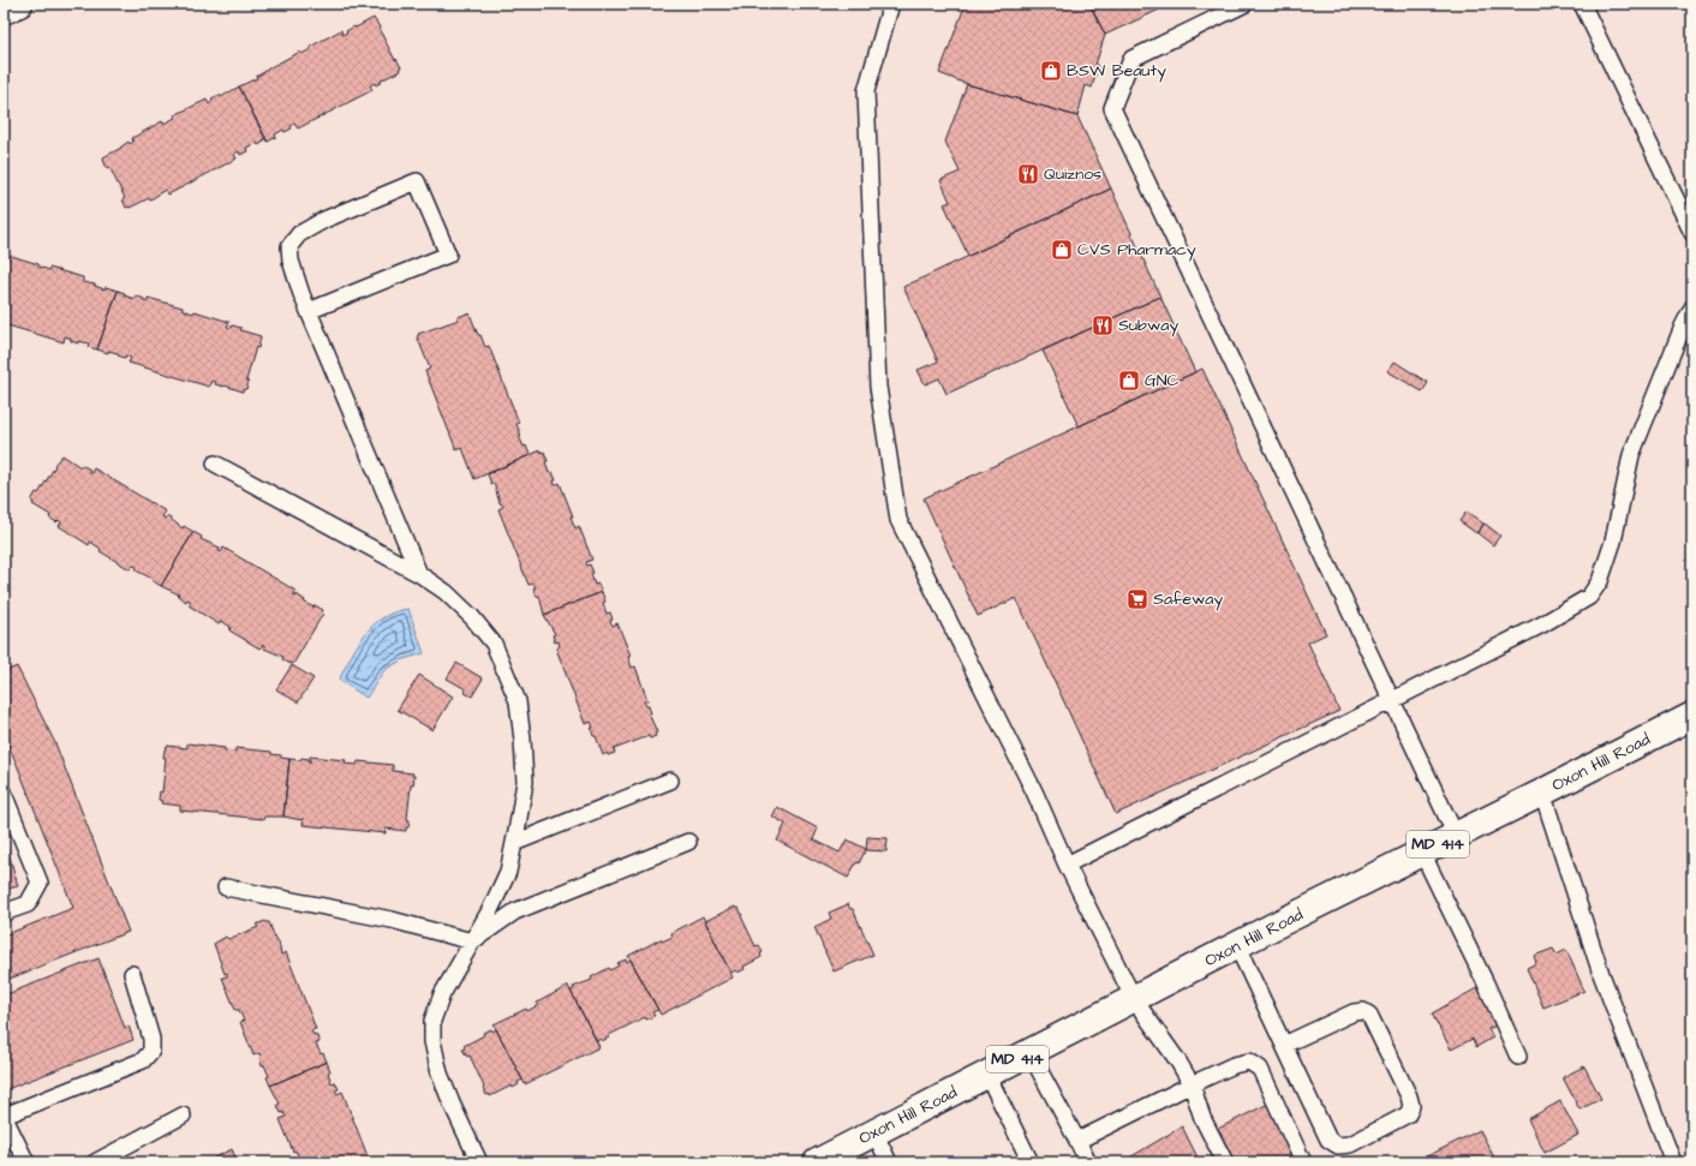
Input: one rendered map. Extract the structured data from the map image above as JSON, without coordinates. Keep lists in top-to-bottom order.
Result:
{
  "streets": {
    "main road": ["Oxon Hill Road", "MD 414"]
  },
  "places": {
    "shop": ["BSW Beauty", "CVS Pharmacy", "GNC"],
    "restaurant": ["Quiznos", "Subway"],
    "supermarket": ["Safeway"]
  }
}
